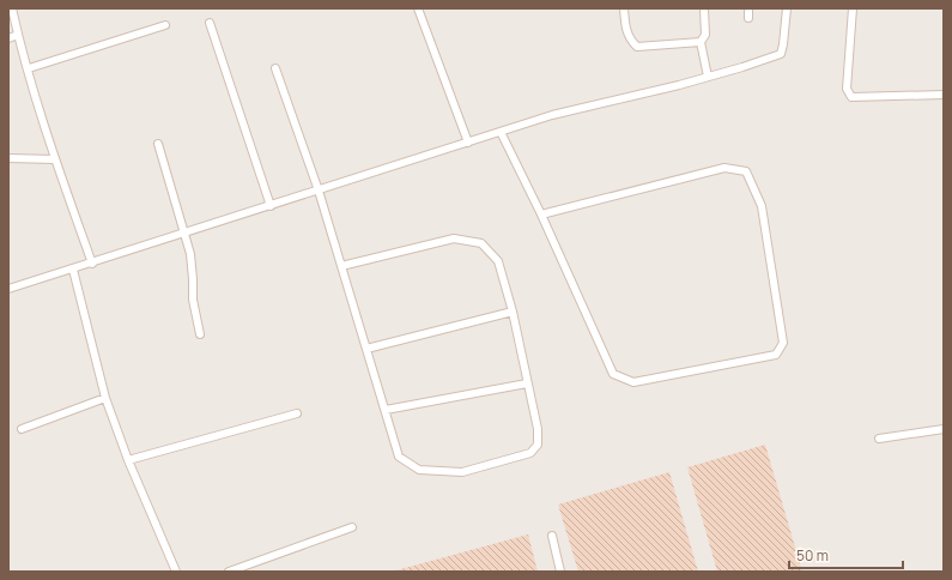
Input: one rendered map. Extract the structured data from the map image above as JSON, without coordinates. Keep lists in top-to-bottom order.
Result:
{
  "scale_bar": "50 m"
}
